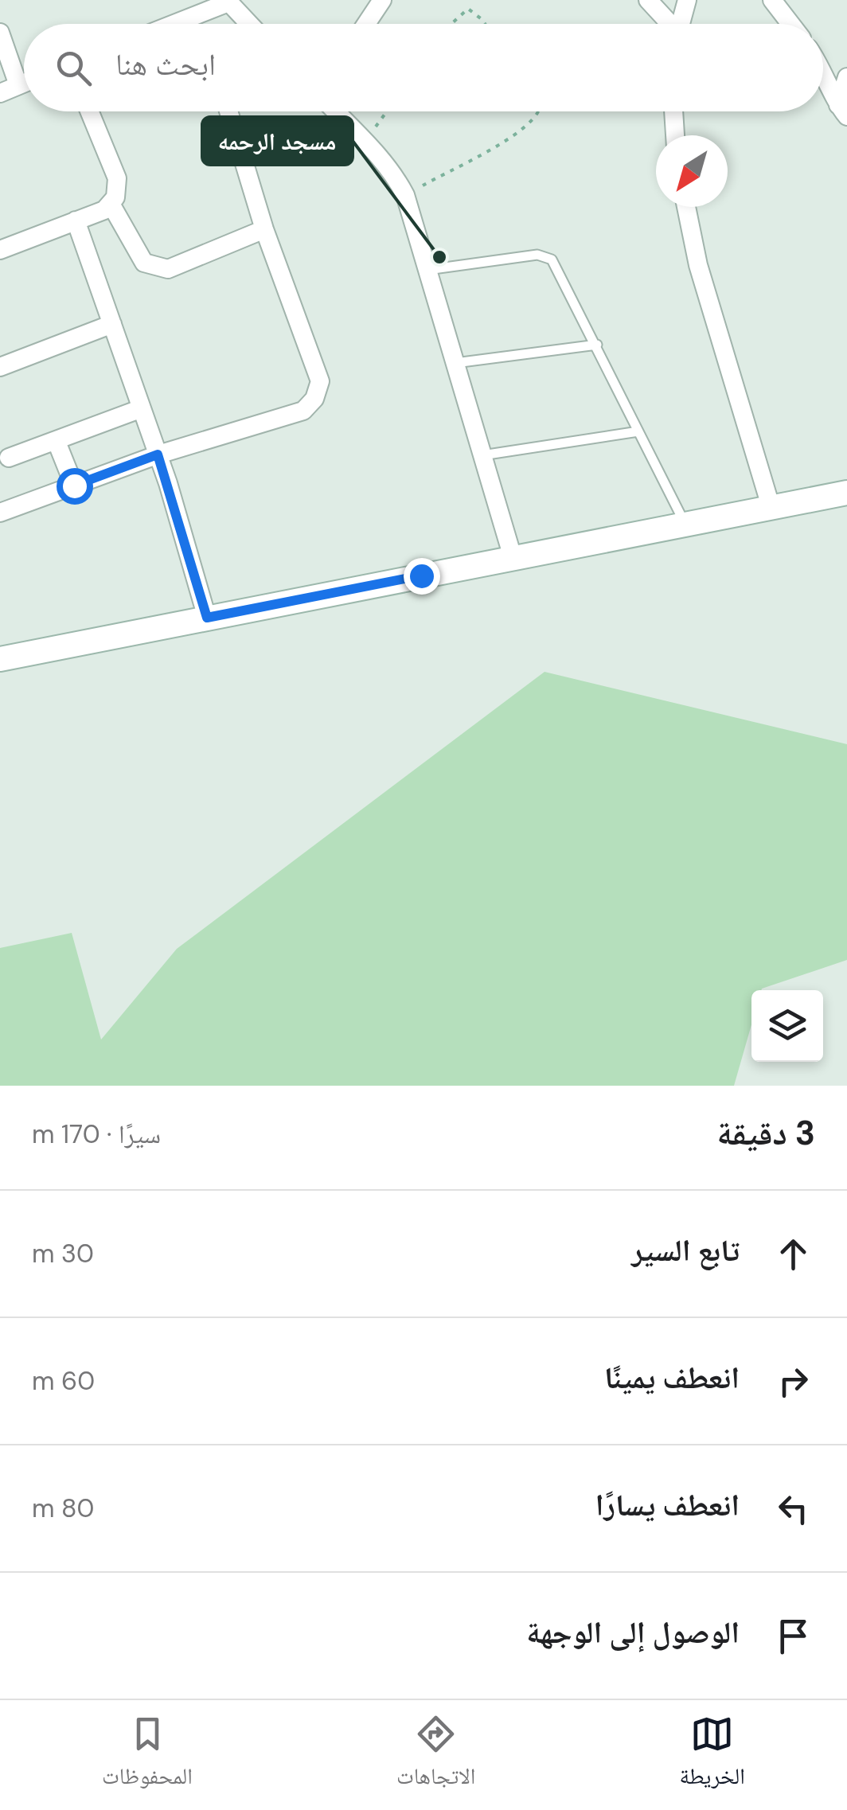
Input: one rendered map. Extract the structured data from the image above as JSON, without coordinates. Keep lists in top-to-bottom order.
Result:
{
  "places": ["مسجد الرحمه"],
  "north": "bottom left",
  "page": {
    "search": "ابحث هنا",
    "heading": ["3 دقيقة", "سيرًا · 170 m"],
    "list": [
      ["تابع السير", "30 m"],
      ["انعطف يمينًا", "60 m"],
      ["انعطف يسارًا", "80 m"],
      "الوصول إلى الوجهة"
    ],
    "nav": ["الخريطة", "الاتجاهات", "المحفوظات"]
  }
}
